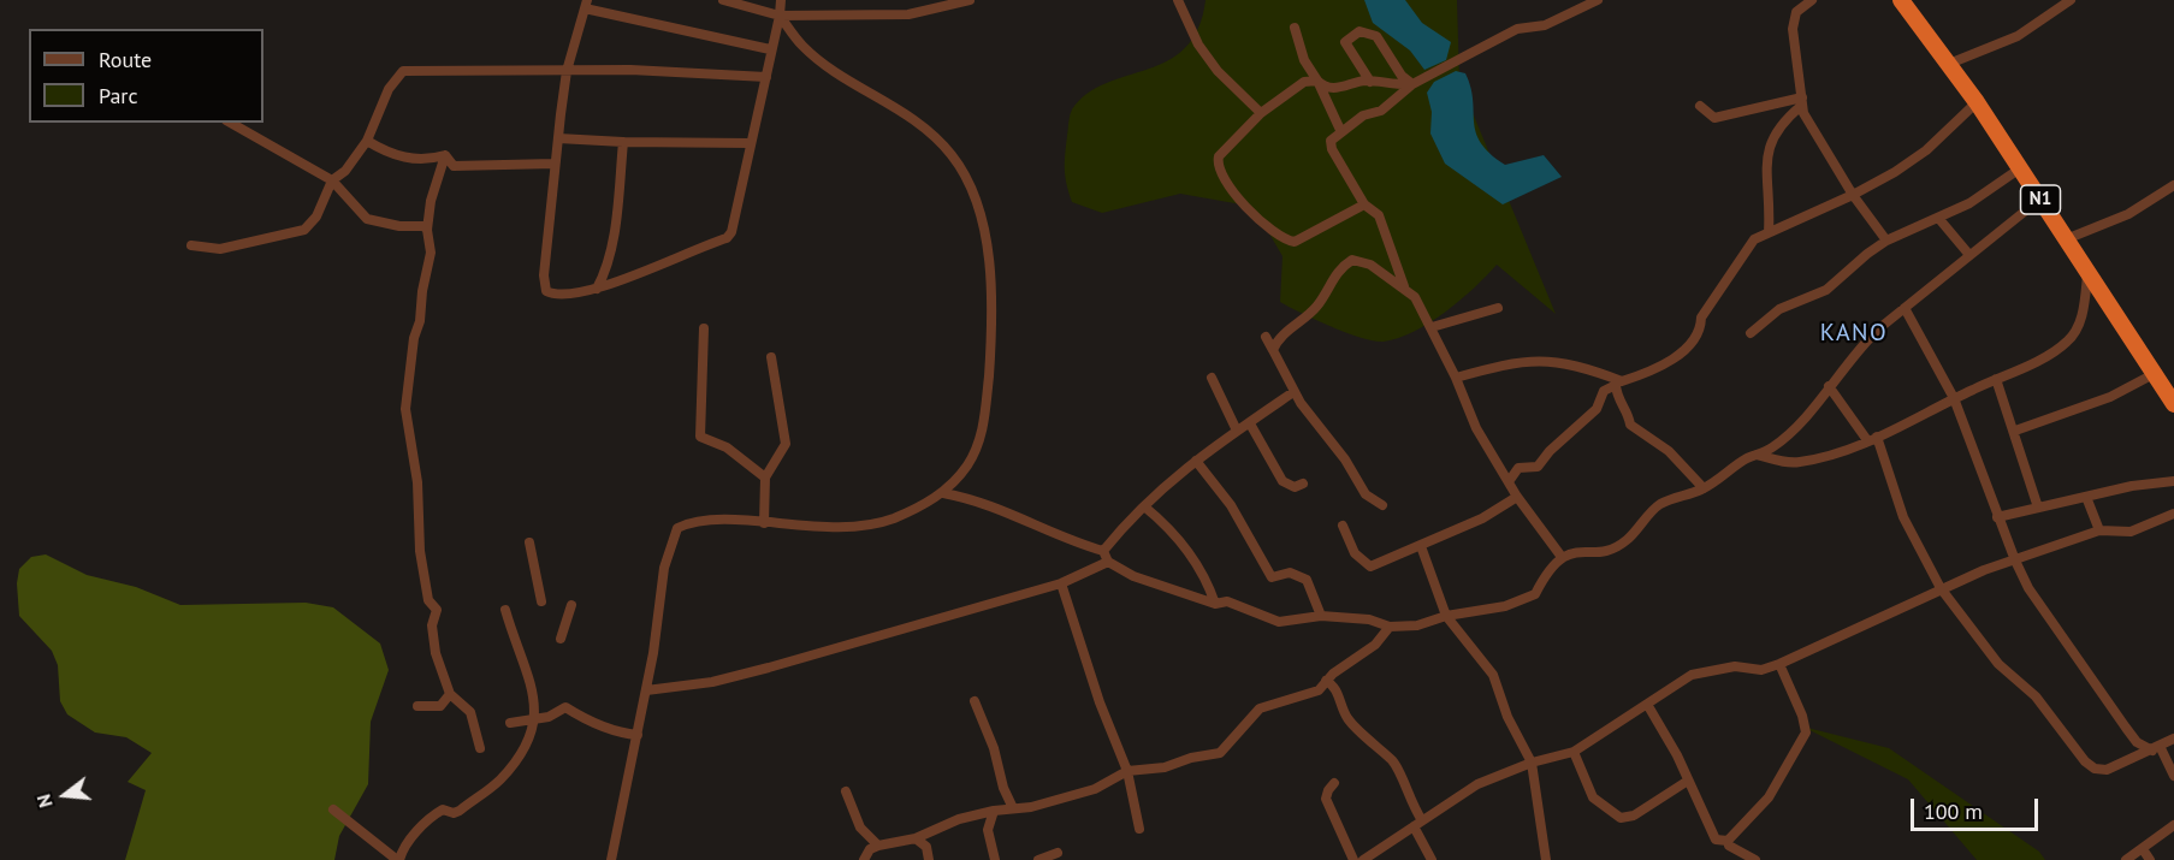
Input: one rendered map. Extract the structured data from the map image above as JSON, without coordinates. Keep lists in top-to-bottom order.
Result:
{
  "streets": {
    "highway": ["N1"]
  },
  "districts": ["KANO"],
  "legend": ["Route", "Parc"],
  "scale_bar": "100 m",
  "north": "left"
}
